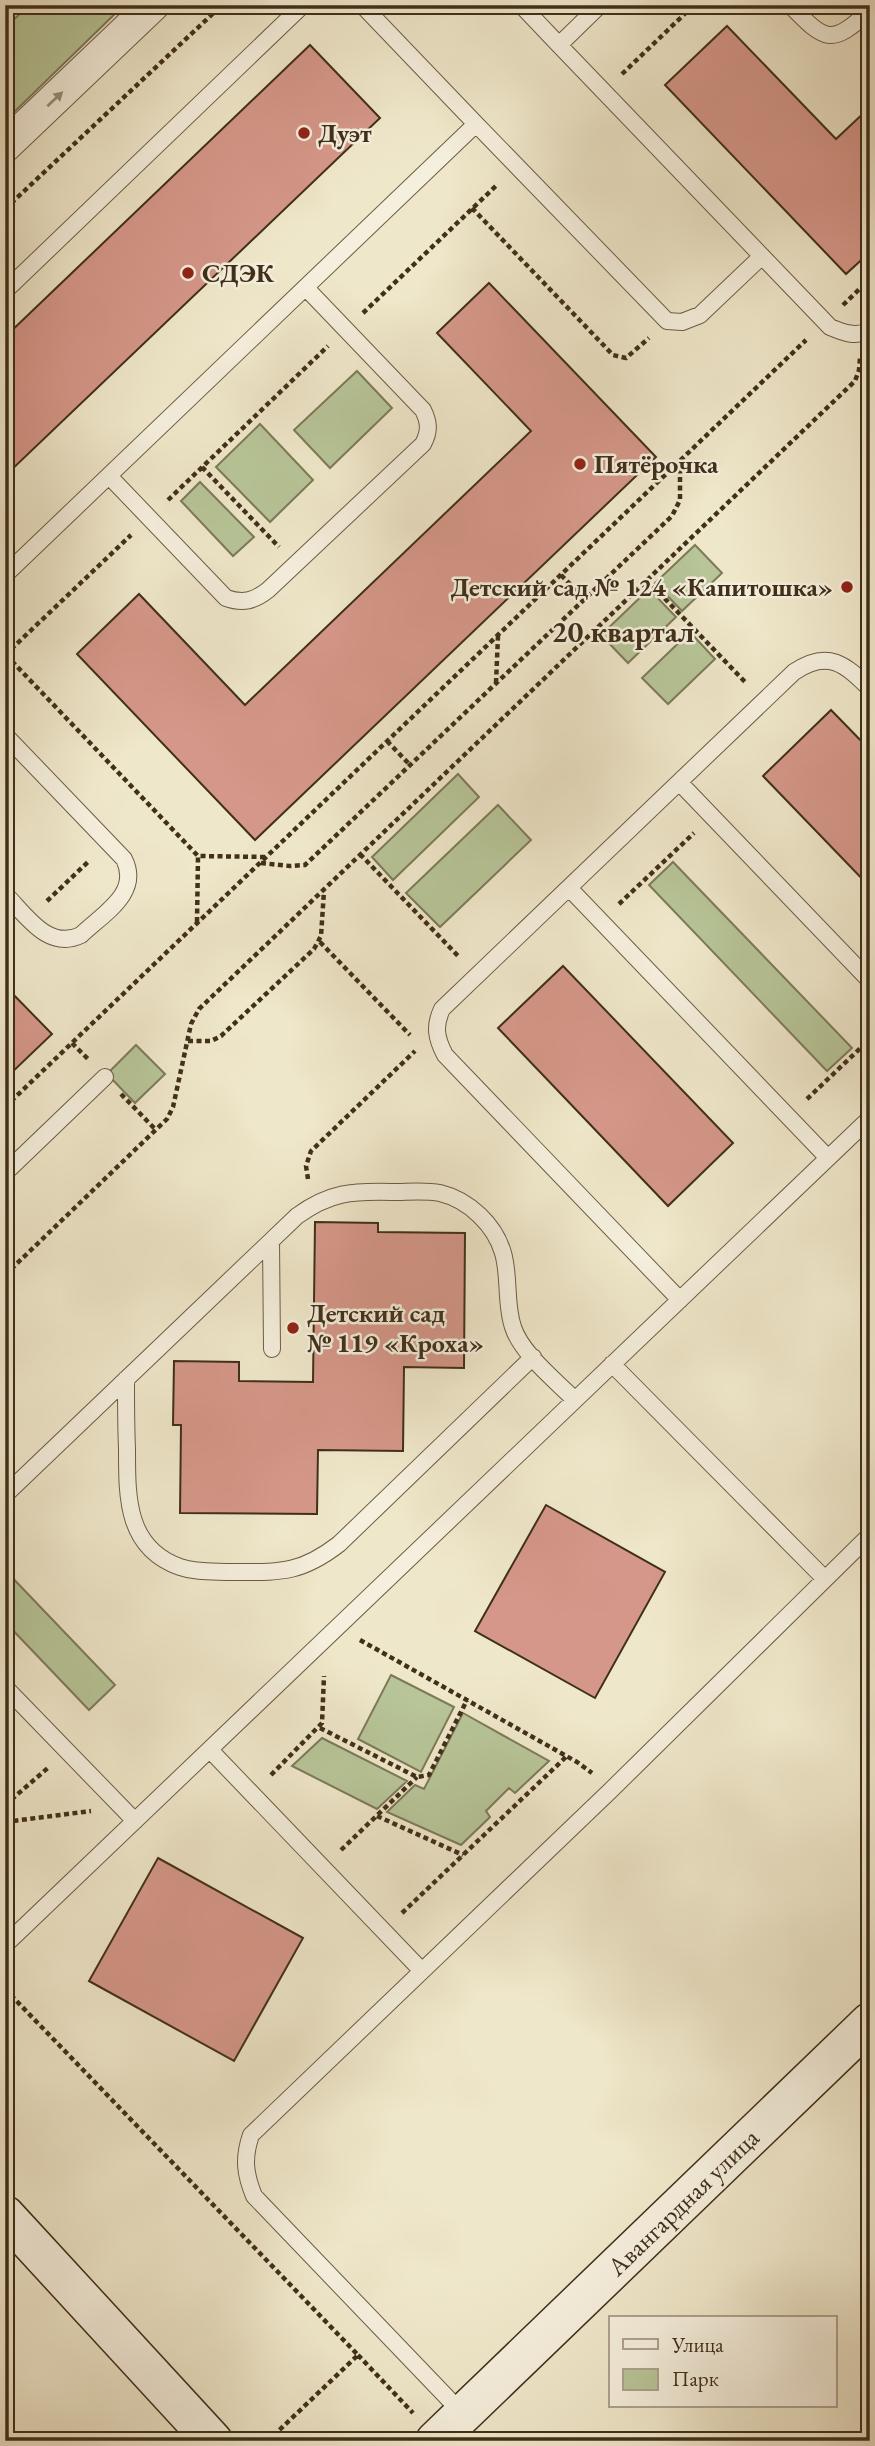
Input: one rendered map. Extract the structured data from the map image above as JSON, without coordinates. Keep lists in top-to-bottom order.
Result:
{
  "streets": {
    "street": ["Авангардная улица"]
  },
  "districts": ["20 квартал"],
  "places": [
    "Дуэт",
    "СДЭК",
    "Пятёрочка",
    "Детский сад № 124 «Капитошка»",
    "Детский сад № 119 «Кроха»"
  ],
  "legend": ["Улица", "Парк"]
}
